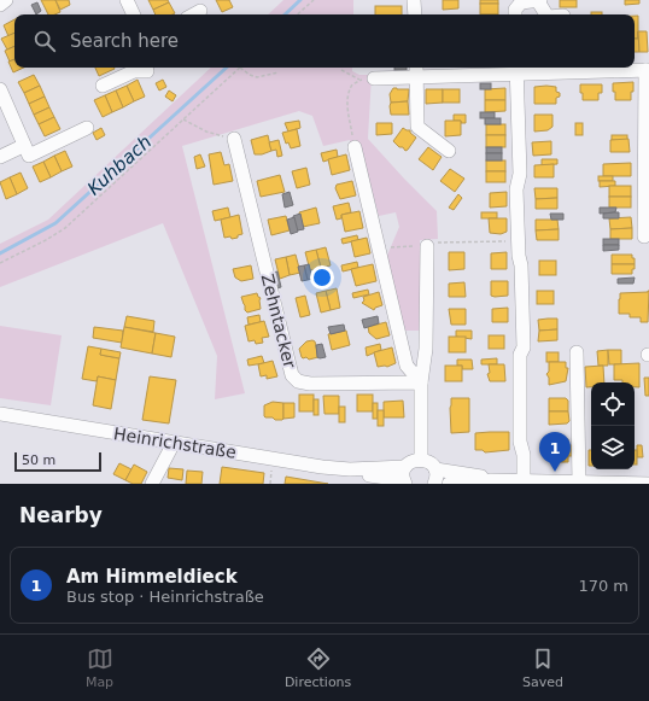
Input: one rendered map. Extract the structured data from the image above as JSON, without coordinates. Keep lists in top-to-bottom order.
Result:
{
  "streets": {
    "street": ["Zehntacker", "Heinrichstraße"]
  },
  "water": ["Kuhbach"],
  "scale_bar": "50 m",
  "page": {
    "search": "Search here",
    "pins": "1",
    "scale": "50 m",
    "heading": "Nearby",
    "list": [
      {
        "mark": "1",
        "name": "Am Himmeldieck",
        "note": "Bus stop · Heinrichstraße",
        "value": "170 m"
      }
    ],
    "nav": ["Map", "Directions", "Saved"]
  }
}
